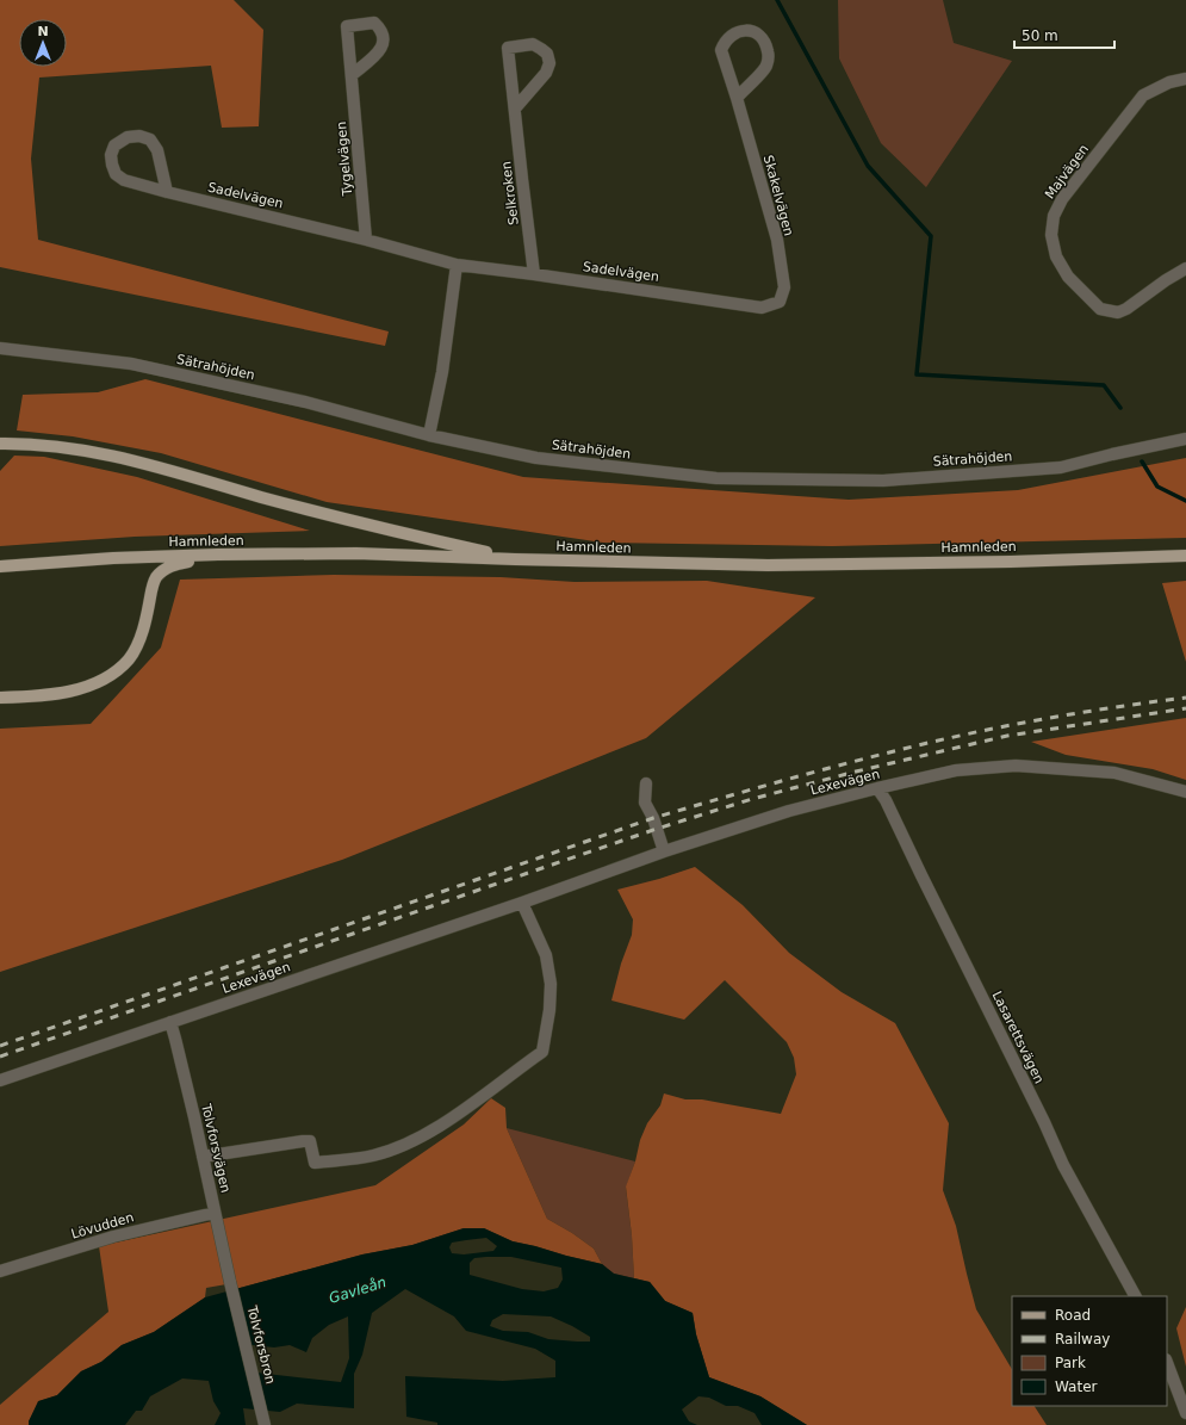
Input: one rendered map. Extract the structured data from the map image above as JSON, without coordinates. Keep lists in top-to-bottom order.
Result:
{
  "streets": {
    "main road": ["Hamnleden"],
    "street": [
      "Tygelvägen",
      "Majvägen",
      "Selkroken",
      "Sadelvägen",
      "Skakelvägen",
      "Sätrahöjden",
      "Lexevägen",
      "Lasarettsvägen",
      "Tolvforsvägen",
      "Lövudden",
      "Tolvforsbron"
    ]
  },
  "crossings": [
    ["Tygelvägen", "Sadelvägen"],
    ["Selkroken", "Sadelvägen"],
    ["Sadelvägen", "Skakelvägen"],
    ["Lexevägen", "Lasarettsvägen"],
    ["Lexevägen", "Tolvforsvägen"],
    ["Tolvforsvägen", "Lövudden"],
    ["Tolvforsvägen", "Tolvforsbron"]
  ],
  "water": ["Gavleån"],
  "legend": [
    "Road",
    "Railway",
    "Park",
    "Water"
  ],
  "scale_bar": "50 m",
  "north": "top"
}
